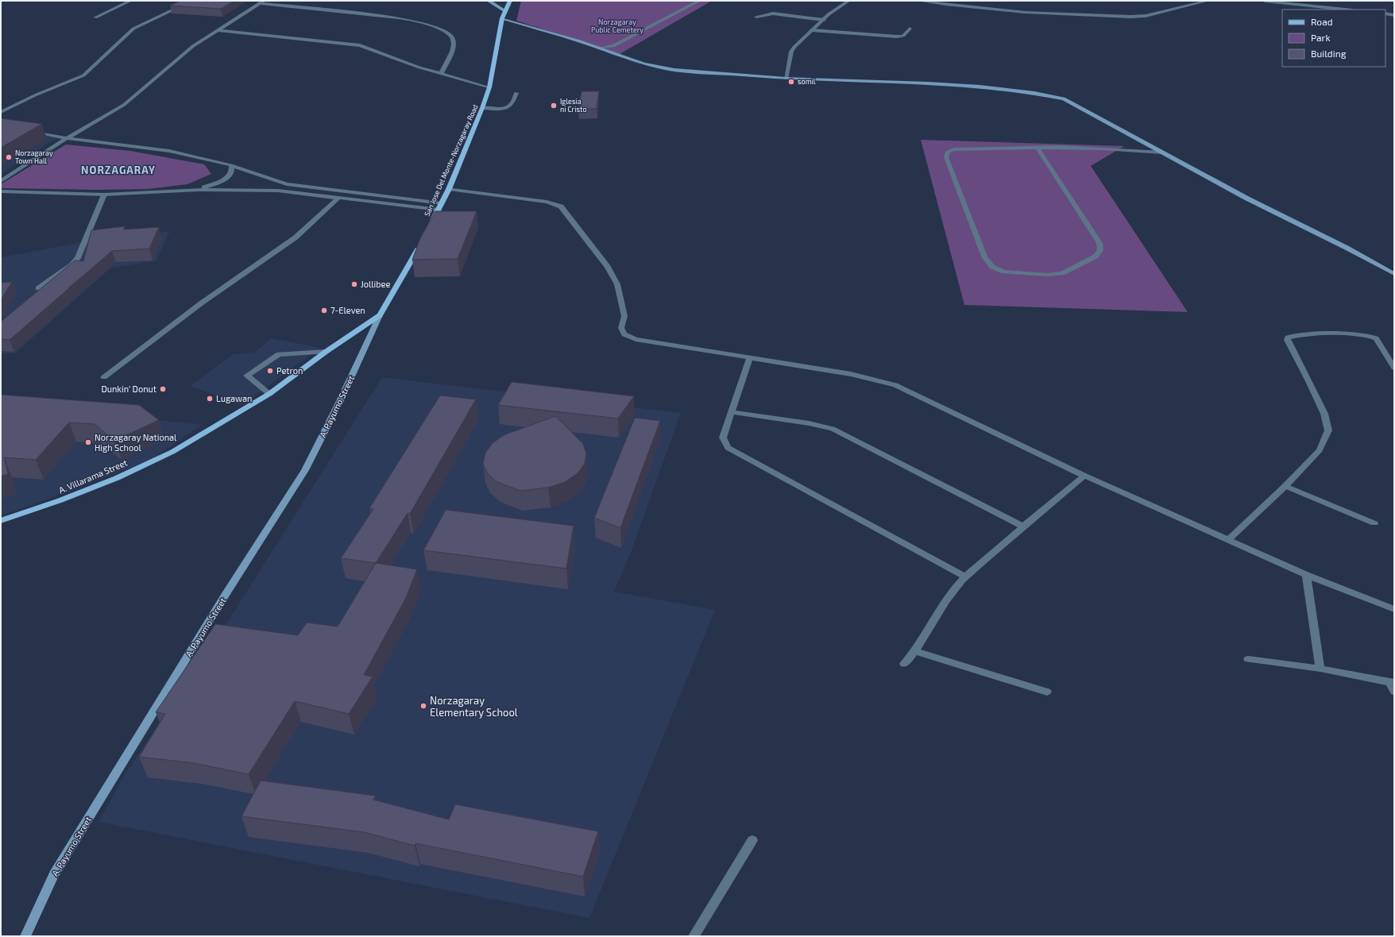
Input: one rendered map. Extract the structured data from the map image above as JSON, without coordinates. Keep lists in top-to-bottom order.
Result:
{
  "streets": {
    "main road": ["San Jose Del Monte-Norzagaray Road", "A. Villarama Street"],
    "street": ["A. Payumo Street"]
  },
  "crossings": [
    ["A. Payumo Street", "A. Villarama Street"]
  ],
  "districts": ["NORZAGARAY"],
  "parks": ["Norzagaray Public Cemetery"],
  "places": [
    "somil",
    "Iglesia ni Cristo",
    "Norzagaray Town Hall",
    "Jollibee",
    "7-Eleven",
    "Petron",
    "Dunkin' Donut",
    "Lugawan",
    "Norzagaray National High School",
    "Norzagaray Elementary School"
  ],
  "legend": ["Road", "Park", "Building"]
}
